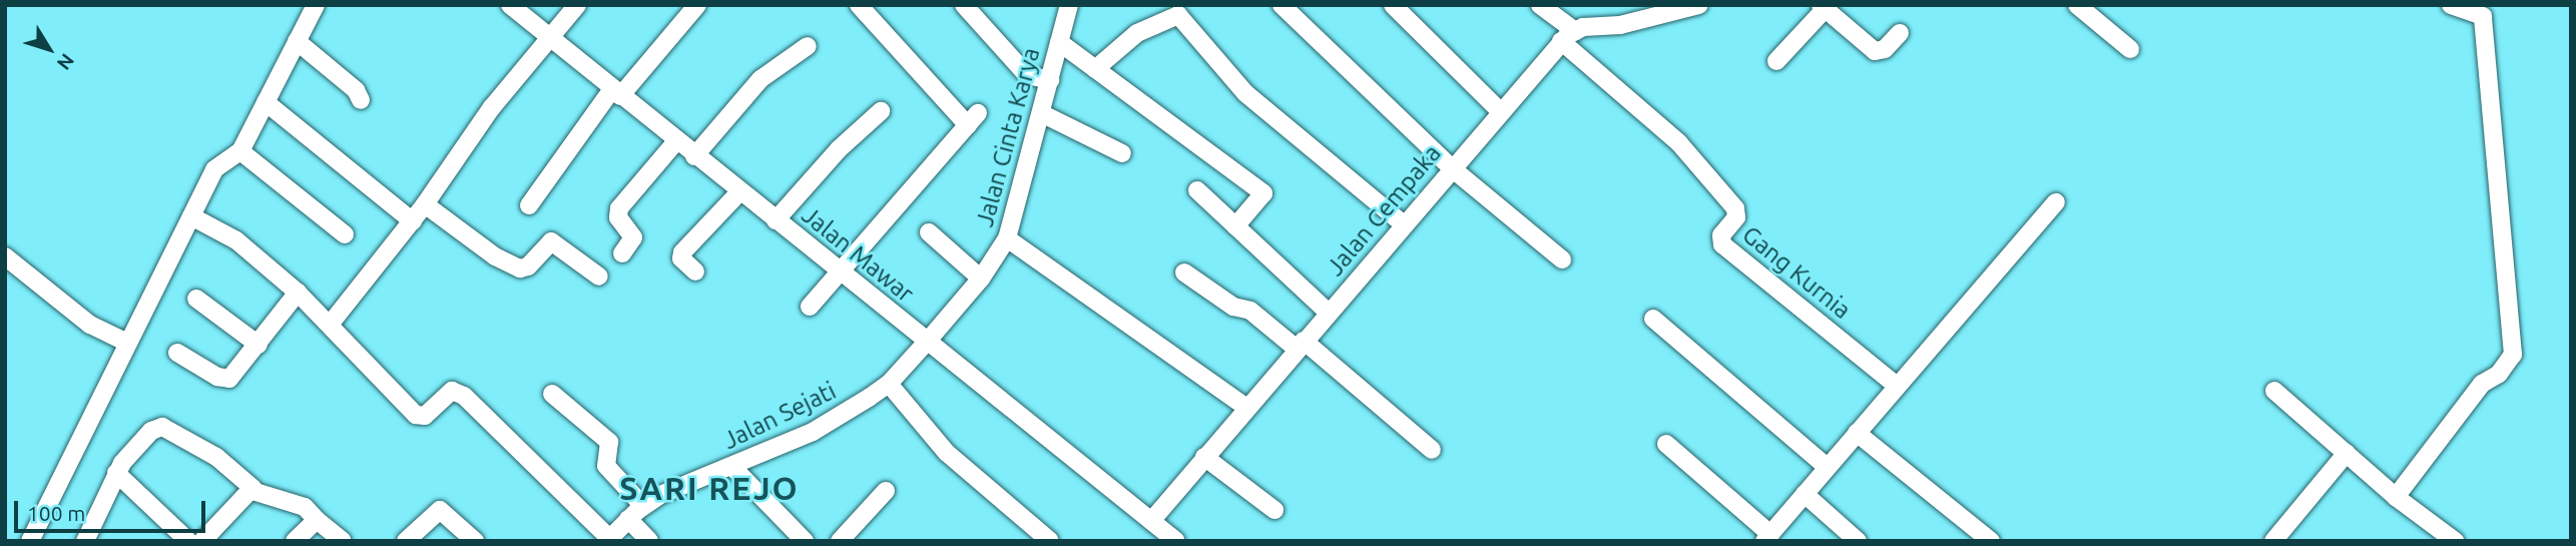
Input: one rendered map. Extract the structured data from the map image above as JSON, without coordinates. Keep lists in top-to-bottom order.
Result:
{
  "streets": {
    "street": [
      "Jalan Cinta Karya",
      "Jalan Cempaka",
      "Jalan Mawar",
      "Gang Kurnia",
      "Jalan Sejati"
    ]
  },
  "crossings": [
    ["Jalan Cinta Karya", "Jalan Mawar"],
    ["Jalan Cinta Karya", "Jalan Sejati"],
    ["Jalan Cempaka", "Jalan Mawar"],
    ["Jalan Cempaka", "Gang Kurnia"],
    ["Jalan Mawar", "Jalan Sejati"]
  ],
  "districts": ["SARI REJO"],
  "scale_bar": "100 m",
  "north": "bottom right"
}
